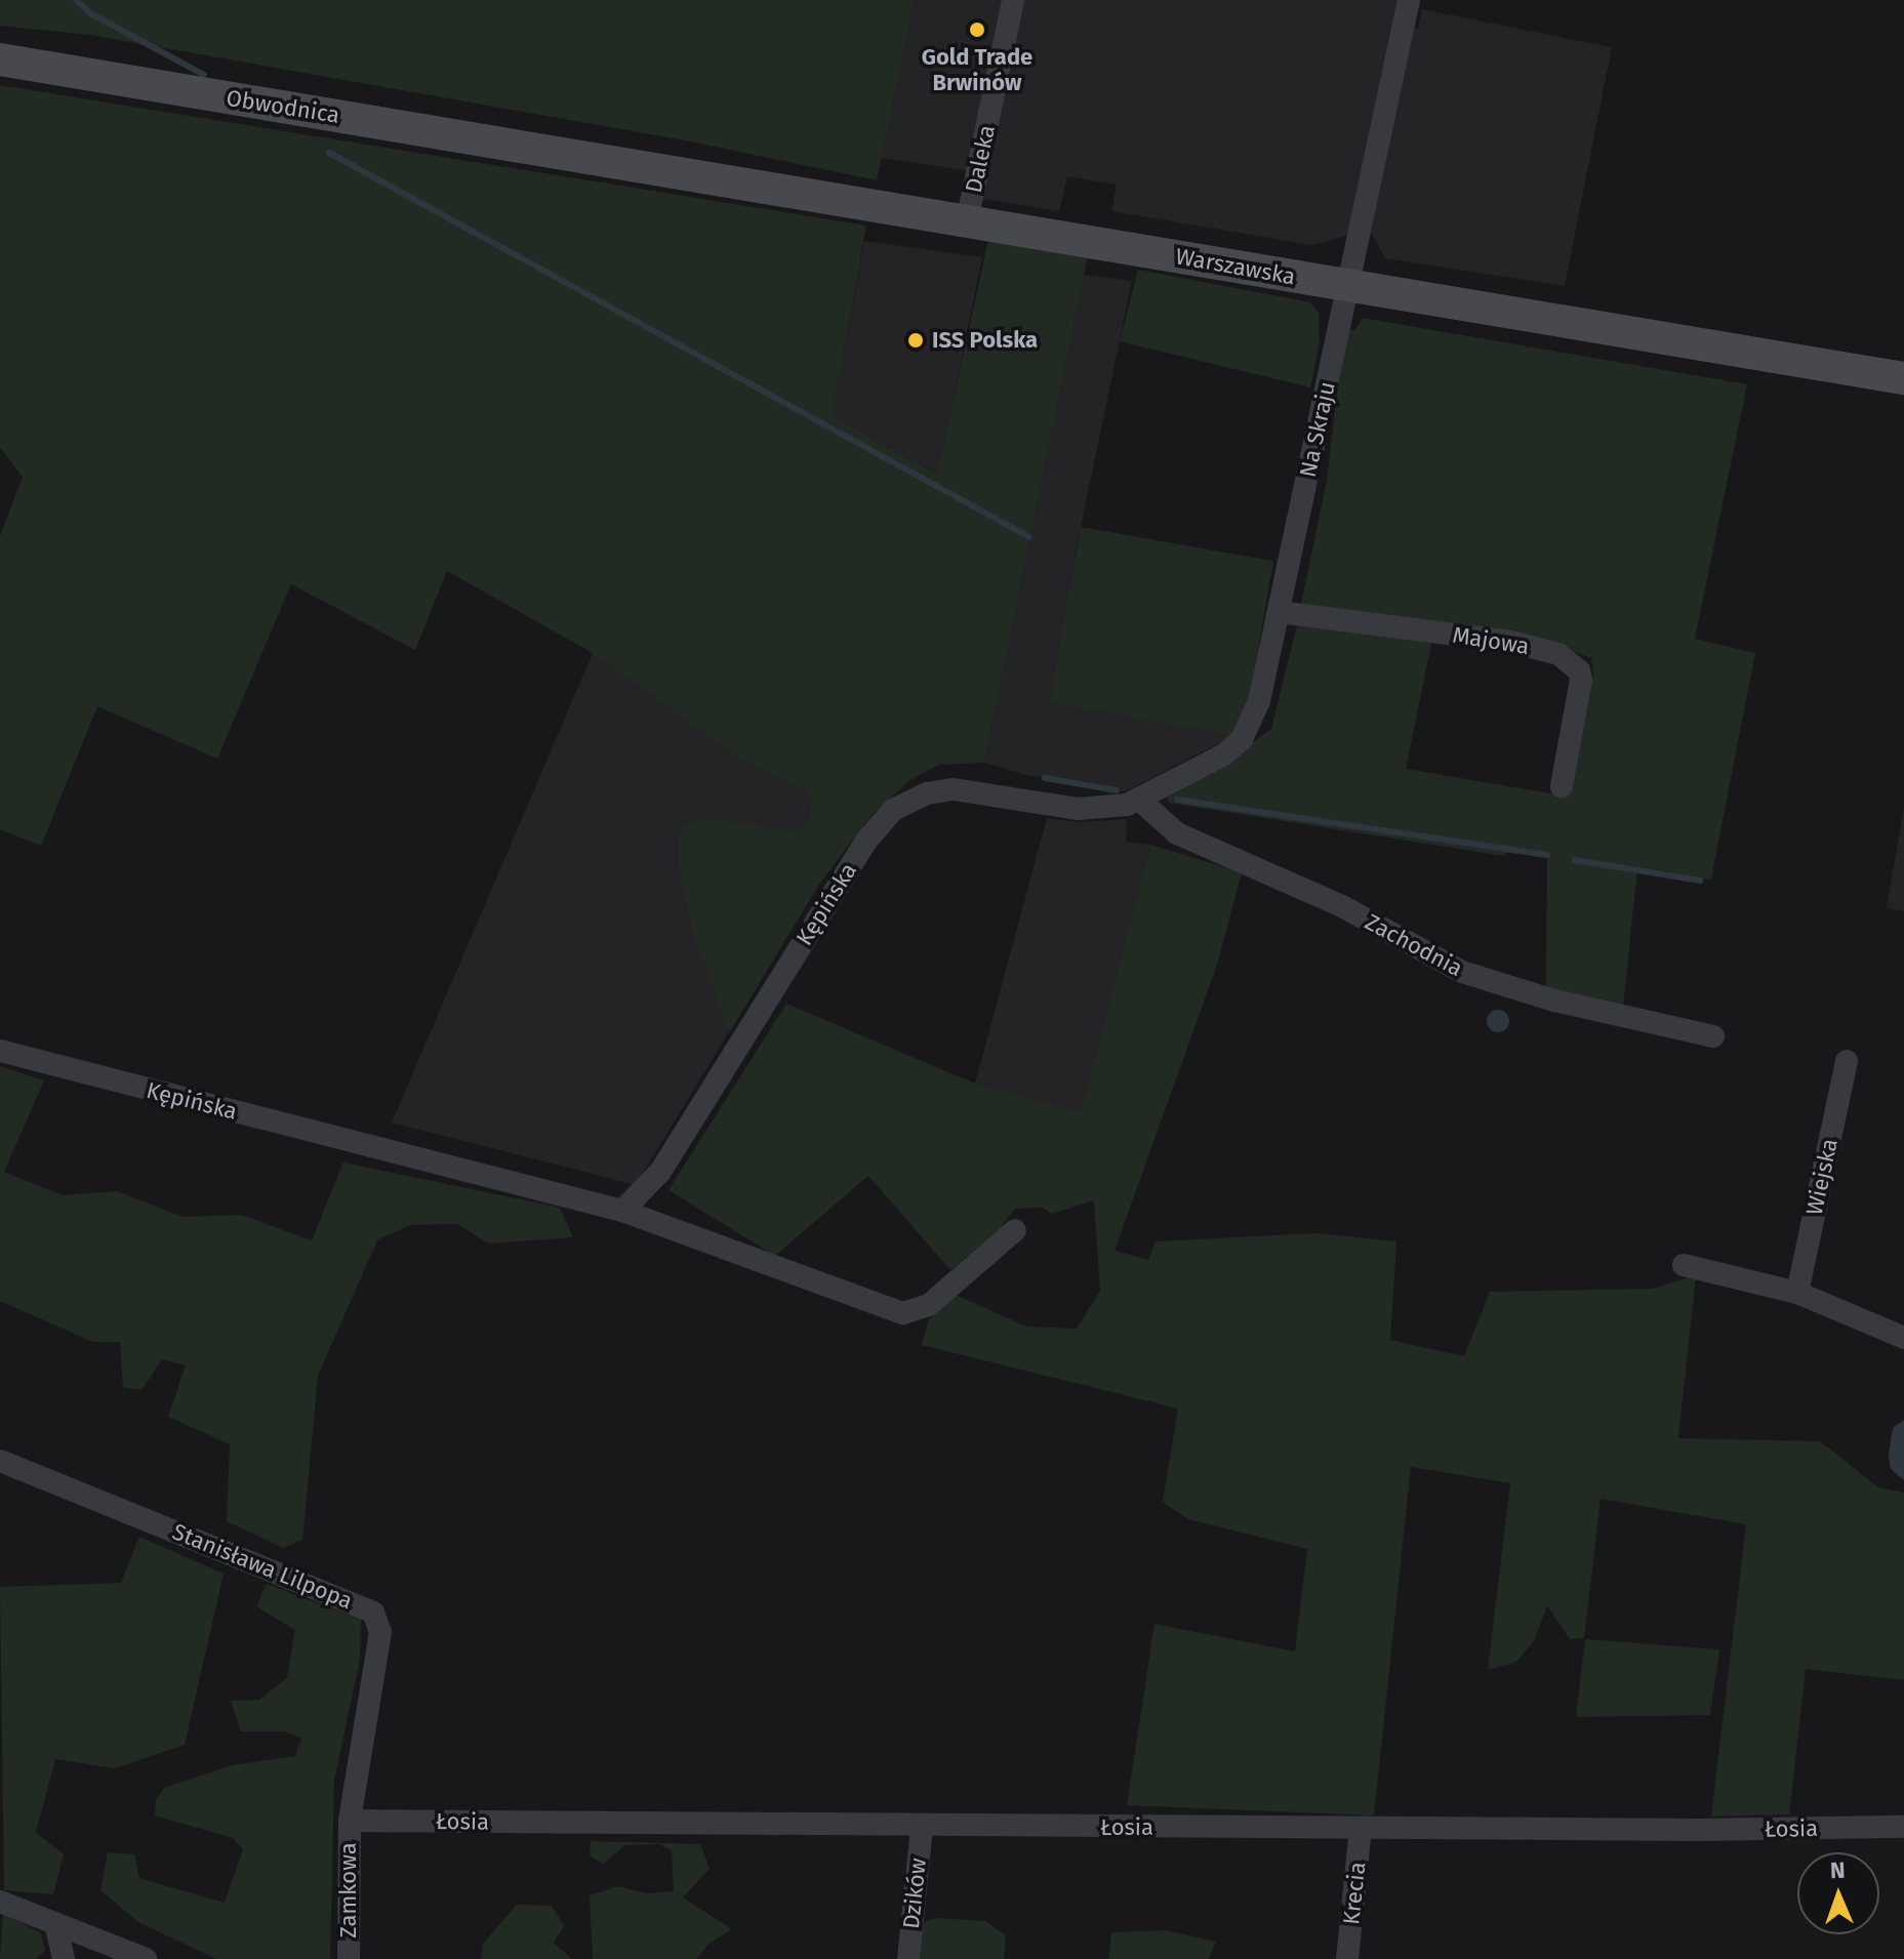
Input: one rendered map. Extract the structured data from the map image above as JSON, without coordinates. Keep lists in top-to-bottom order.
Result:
{
  "streets": {
    "main road": ["Obwodnica", "Warszawska"],
    "street": [
      "Daleka",
      "Na Skraju",
      "Majowa",
      "Kępińska",
      "Zachodnia",
      "Wiejska",
      "Stanisława Lilpopa",
      "Łosia",
      "Zamkowa",
      "Dzików",
      "Krecia"
    ]
  },
  "crossings": [
    ["Obwodnica", "Warszawska"],
    ["Daleka", "Warszawska"],
    ["Warszawska", "Na Skraju"],
    ["Na Skraju", "Majowa"],
    ["Na Skraju", "Kępińska"],
    ["Na Skraju", "Zachodnia"],
    ["Kępińska", "Zachodnia"],
    ["Stanisława Lilpopa", "Łosia"],
    ["Stanisława Lilpopa", "Zamkowa"],
    ["Łosia", "Zamkowa"],
    ["Łosia", "Dzików"],
    ["Łosia", "Krecia"]
  ],
  "places": ["Gold Trade Brwinów", "ISS Polska"],
  "north": "top"
}
